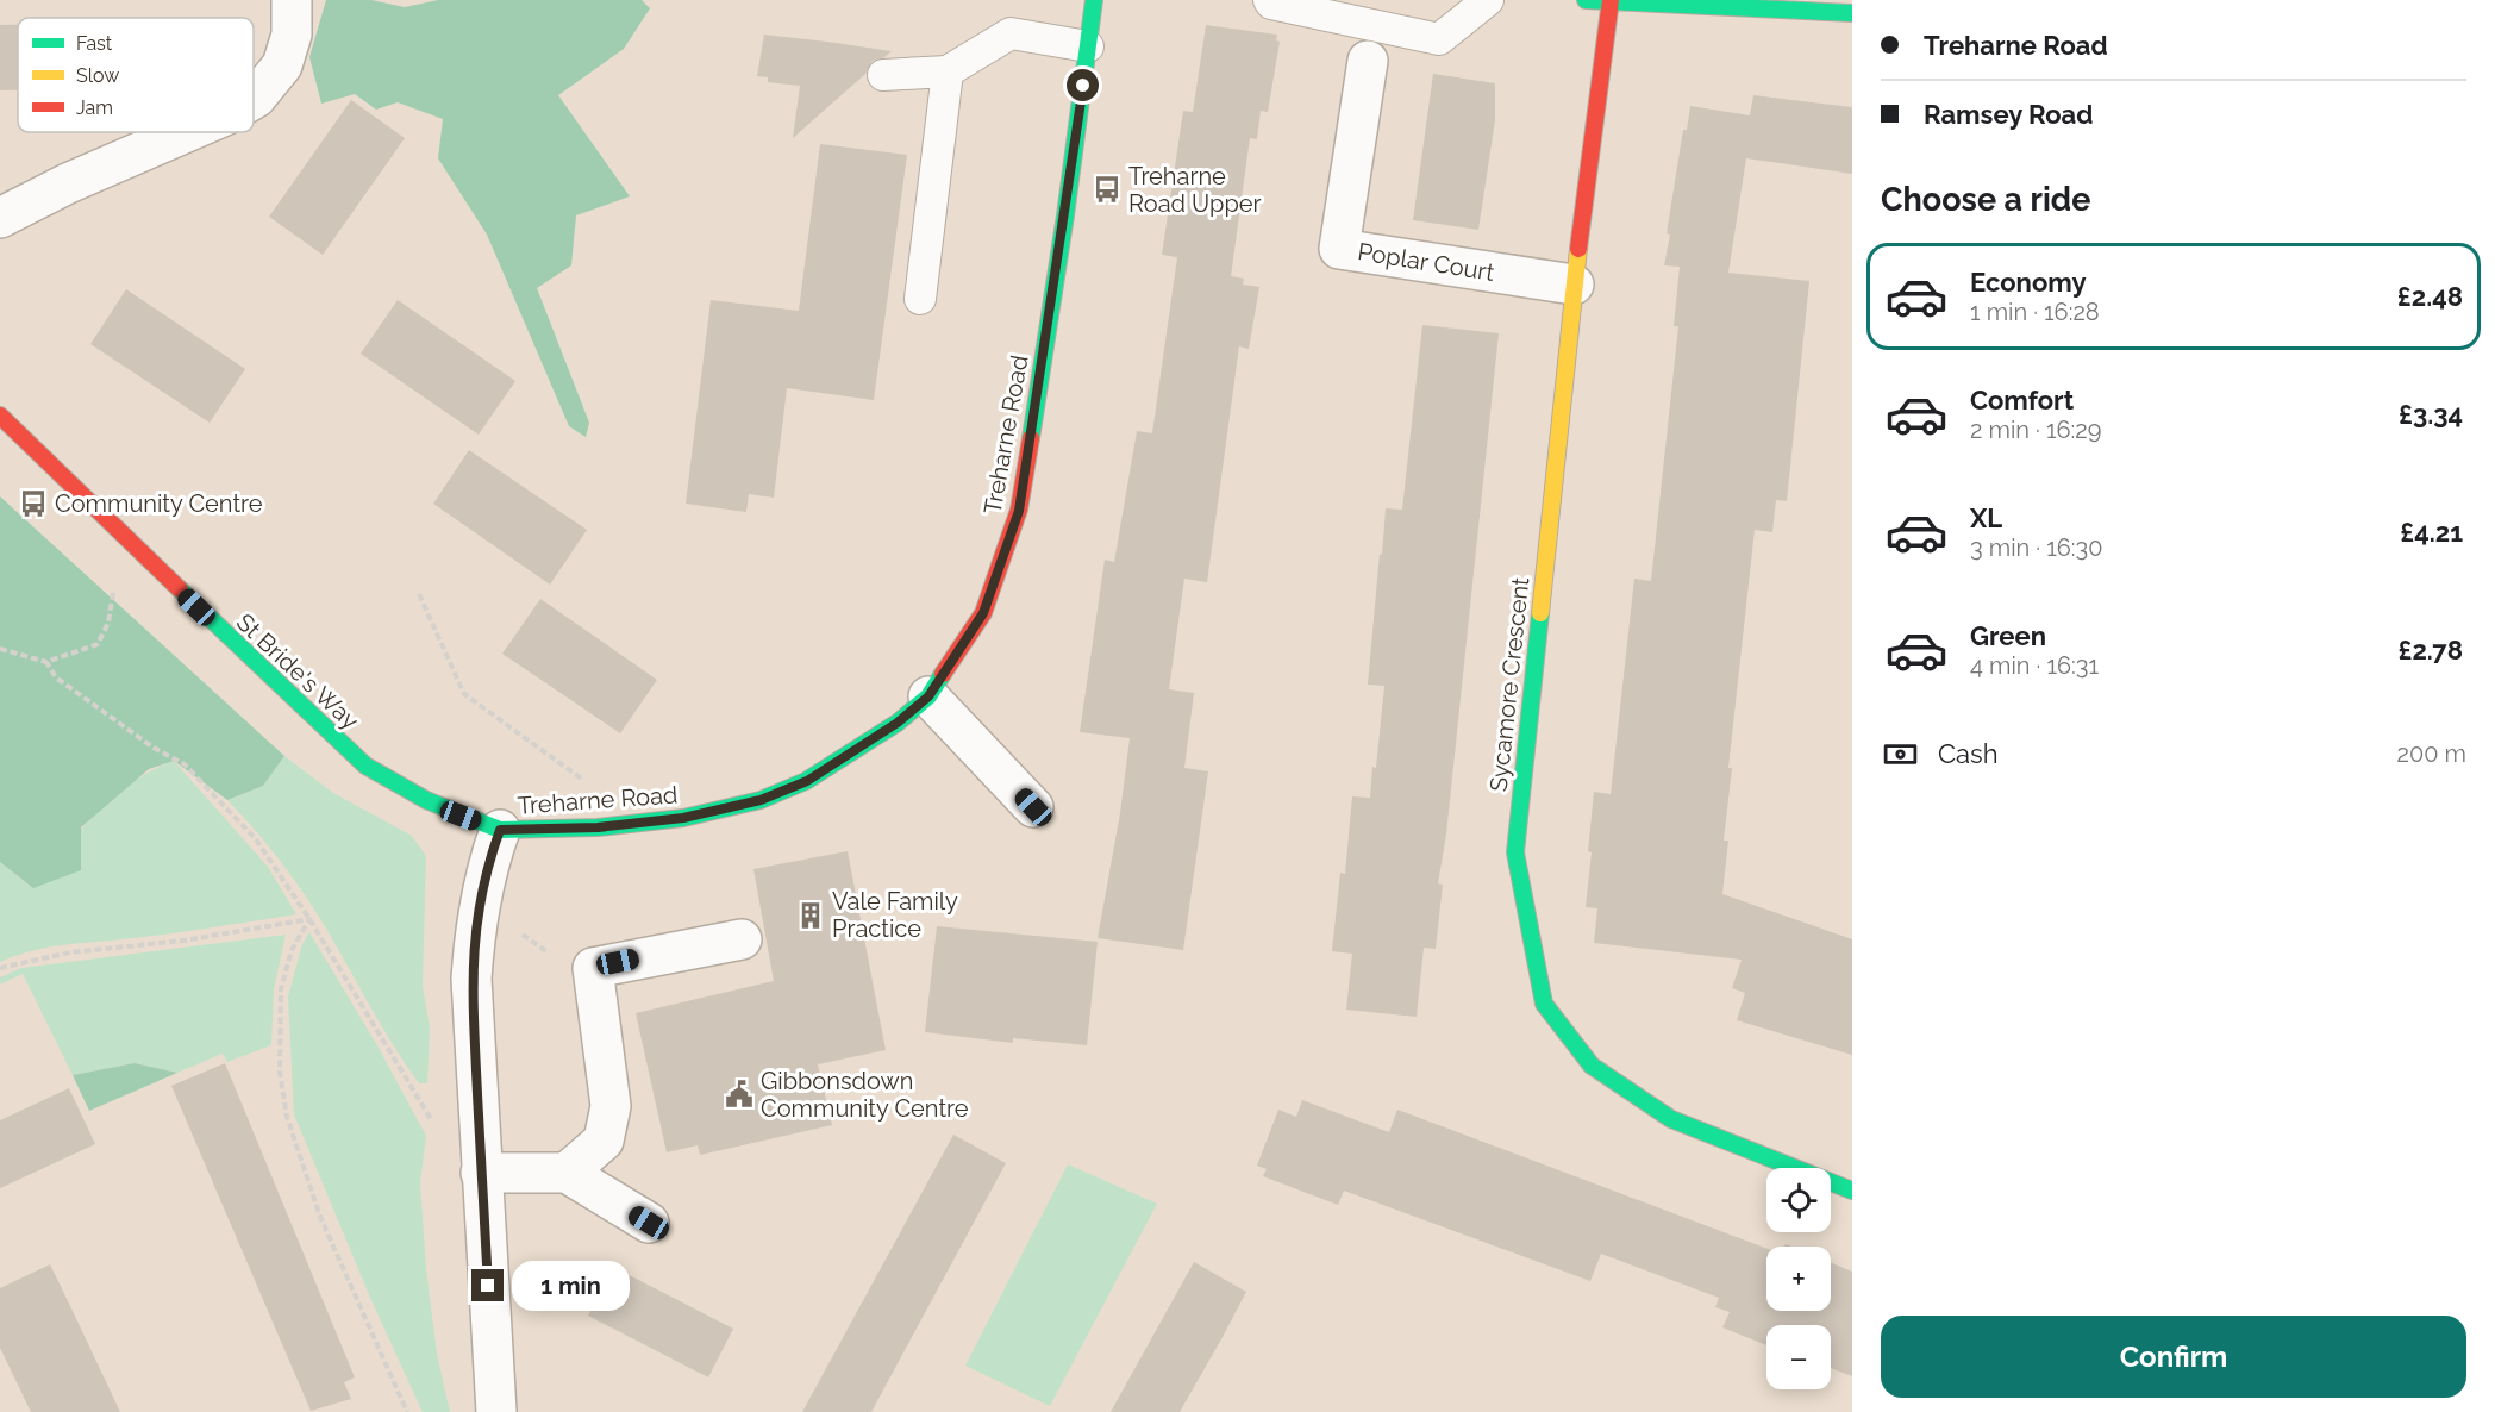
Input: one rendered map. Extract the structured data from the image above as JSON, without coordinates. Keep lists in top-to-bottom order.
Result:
{
  "streets": {
    "street": [
      "Poplar Court",
      "Treharne Road",
      "St Bride's Way",
      "Sycamore Crescent"
    ]
  },
  "crossings": [
    ["Poplar Court", "Sycamore Crescent"],
    ["Treharne Road", "St Bride's Way"]
  ],
  "places": {
    "bus stop": ["Treharne Road Upper", "Community Centre"],
    "building": ["Vale Family Practice"],
    "public building": ["Gibbonsdown Community Centre"]
  },
  "legend": ["Fast", "Slow", "Jam"],
  "page": {
    "banner": ["Treharne Road", "Ramsey Road"],
    "heading": "Choose a ride",
    "list": [
      {
        "name": "Economy",
        "note": "1 min · 16:28",
        "value": "£2.48"
      },
      {
        "name": "Comfort",
        "note": "2 min · 16:29",
        "value": "£3.34"
      },
      {
        "name": "XL",
        "note": "3 min · 16:30",
        "value": "£4.21"
      },
      {
        "name": "Green",
        "note": "4 min · 16:31",
        "value": "£2.78"
      }
    ],
    "pay": ["Cash", "200 m"],
    "map_buttons": ["+", "−"],
    "bubble": "1 min",
    "buttons": "Confirm"
  }
}
